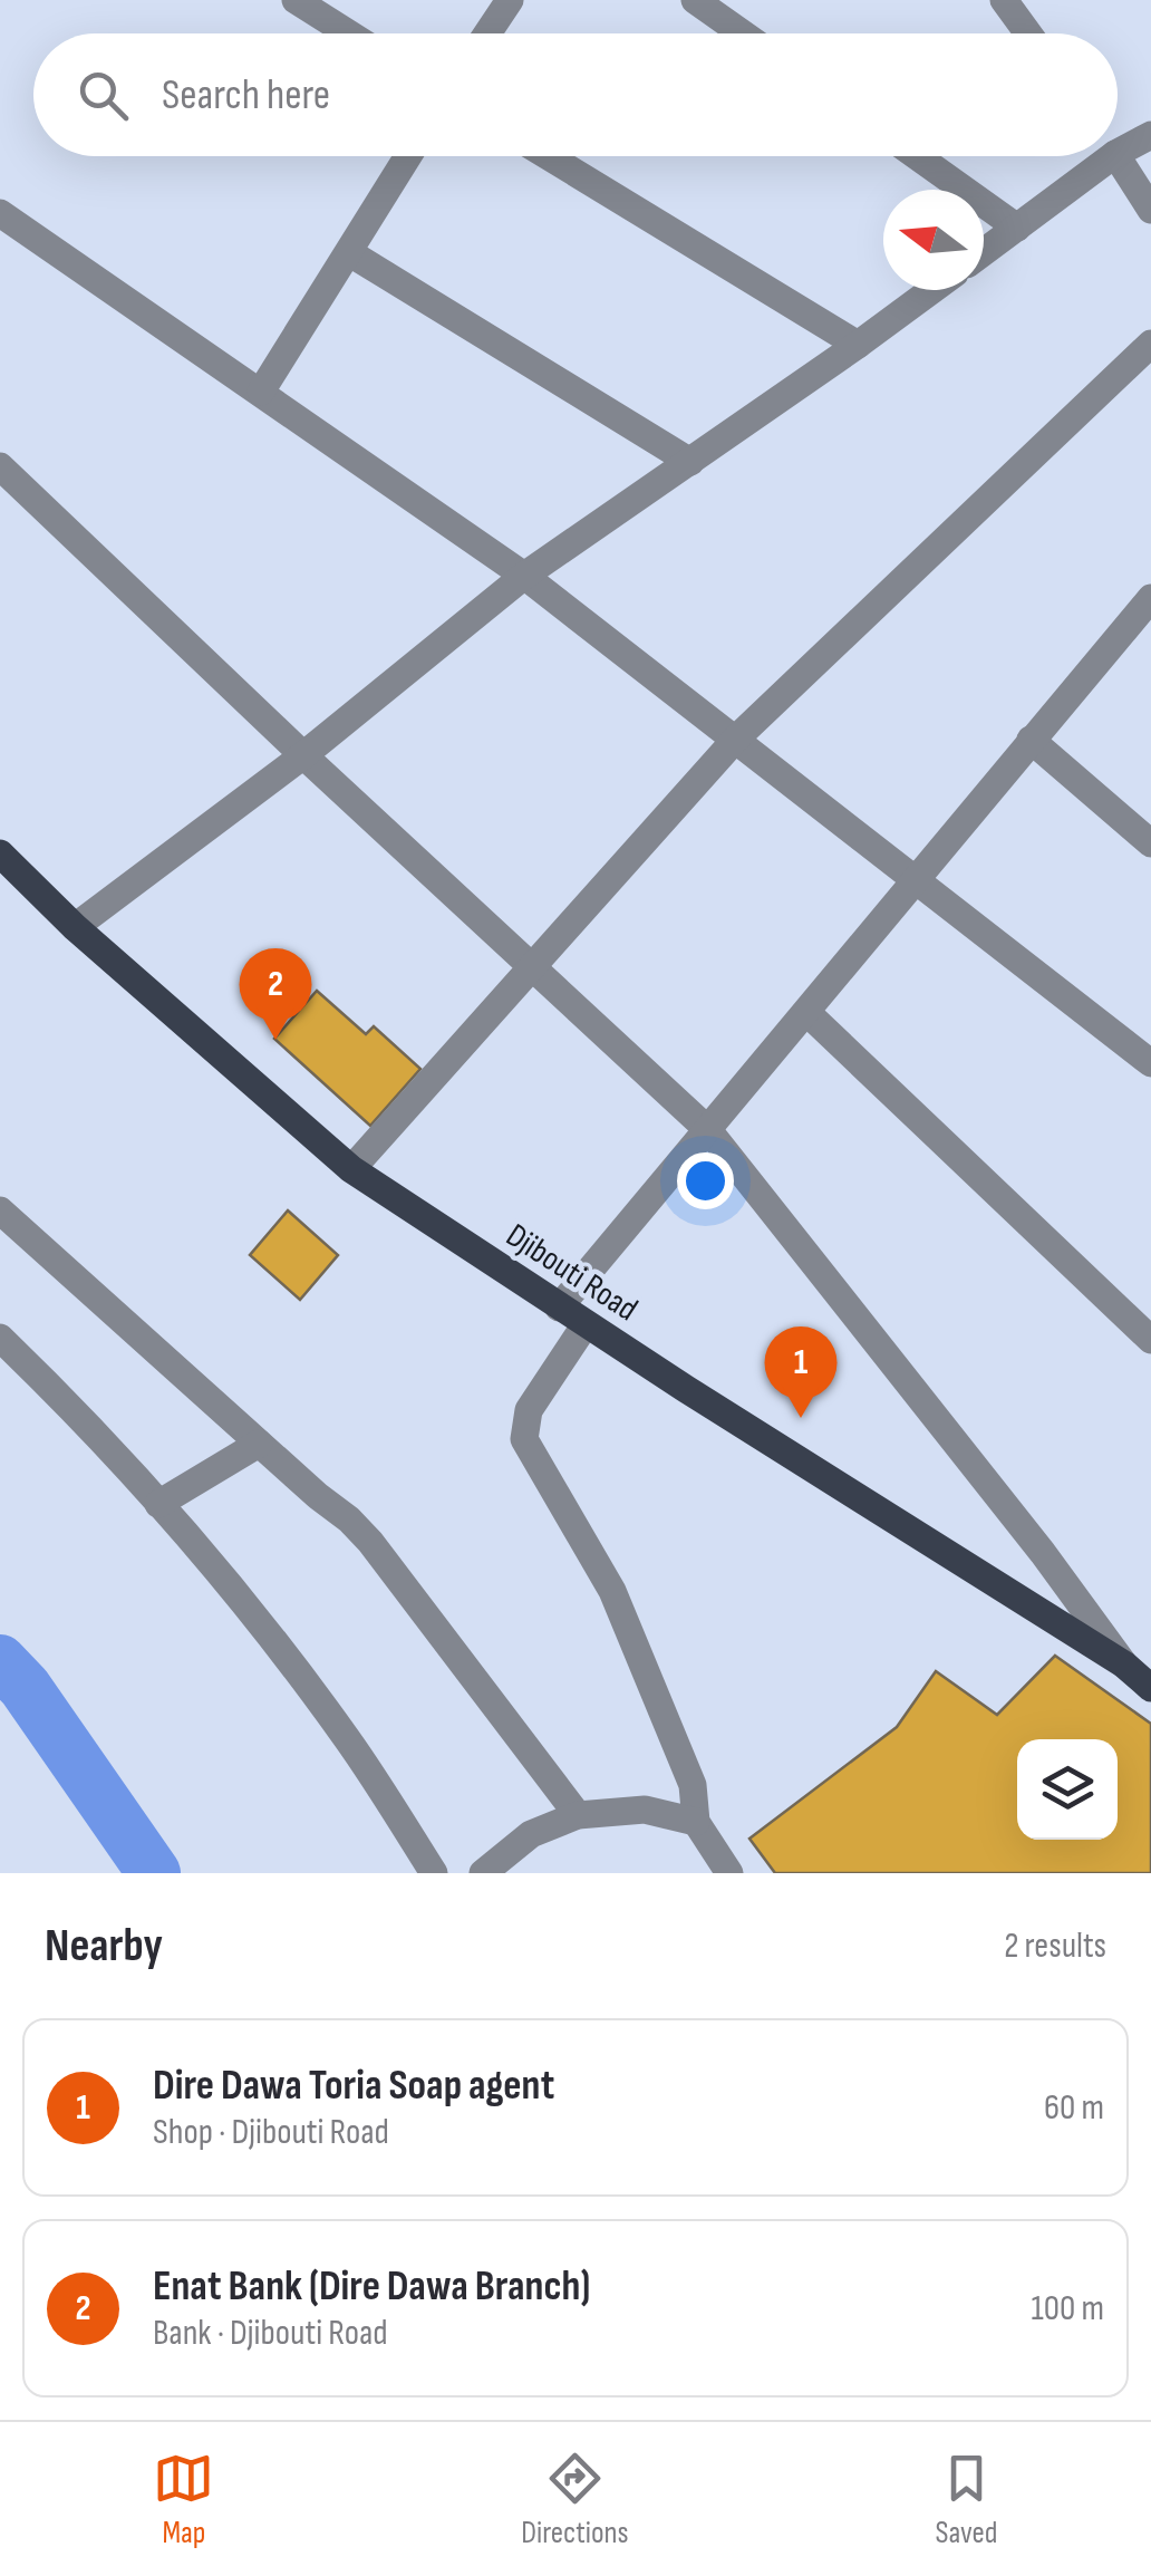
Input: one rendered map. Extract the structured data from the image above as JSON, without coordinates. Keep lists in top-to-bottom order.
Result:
{
  "streets": {
    "main road": ["Djibouti Road"]
  },
  "north": "left",
  "page": {
    "search": "Search here",
    "pins": ["2", "1"],
    "heading": ["Nearby", "2 results"],
    "list": [
      {
        "mark": "1",
        "name": "Dire Dawa Toria Soap agent",
        "note": "Shop · Djibouti Road",
        "value": "60 m"
      },
      {
        "mark": "2",
        "name": "Enat Bank (Dire Dawa Branch)",
        "note": "Bank · Djibouti Road",
        "value": "100 m"
      }
    ],
    "nav": ["Map", "Directions", "Saved"]
  }
}
